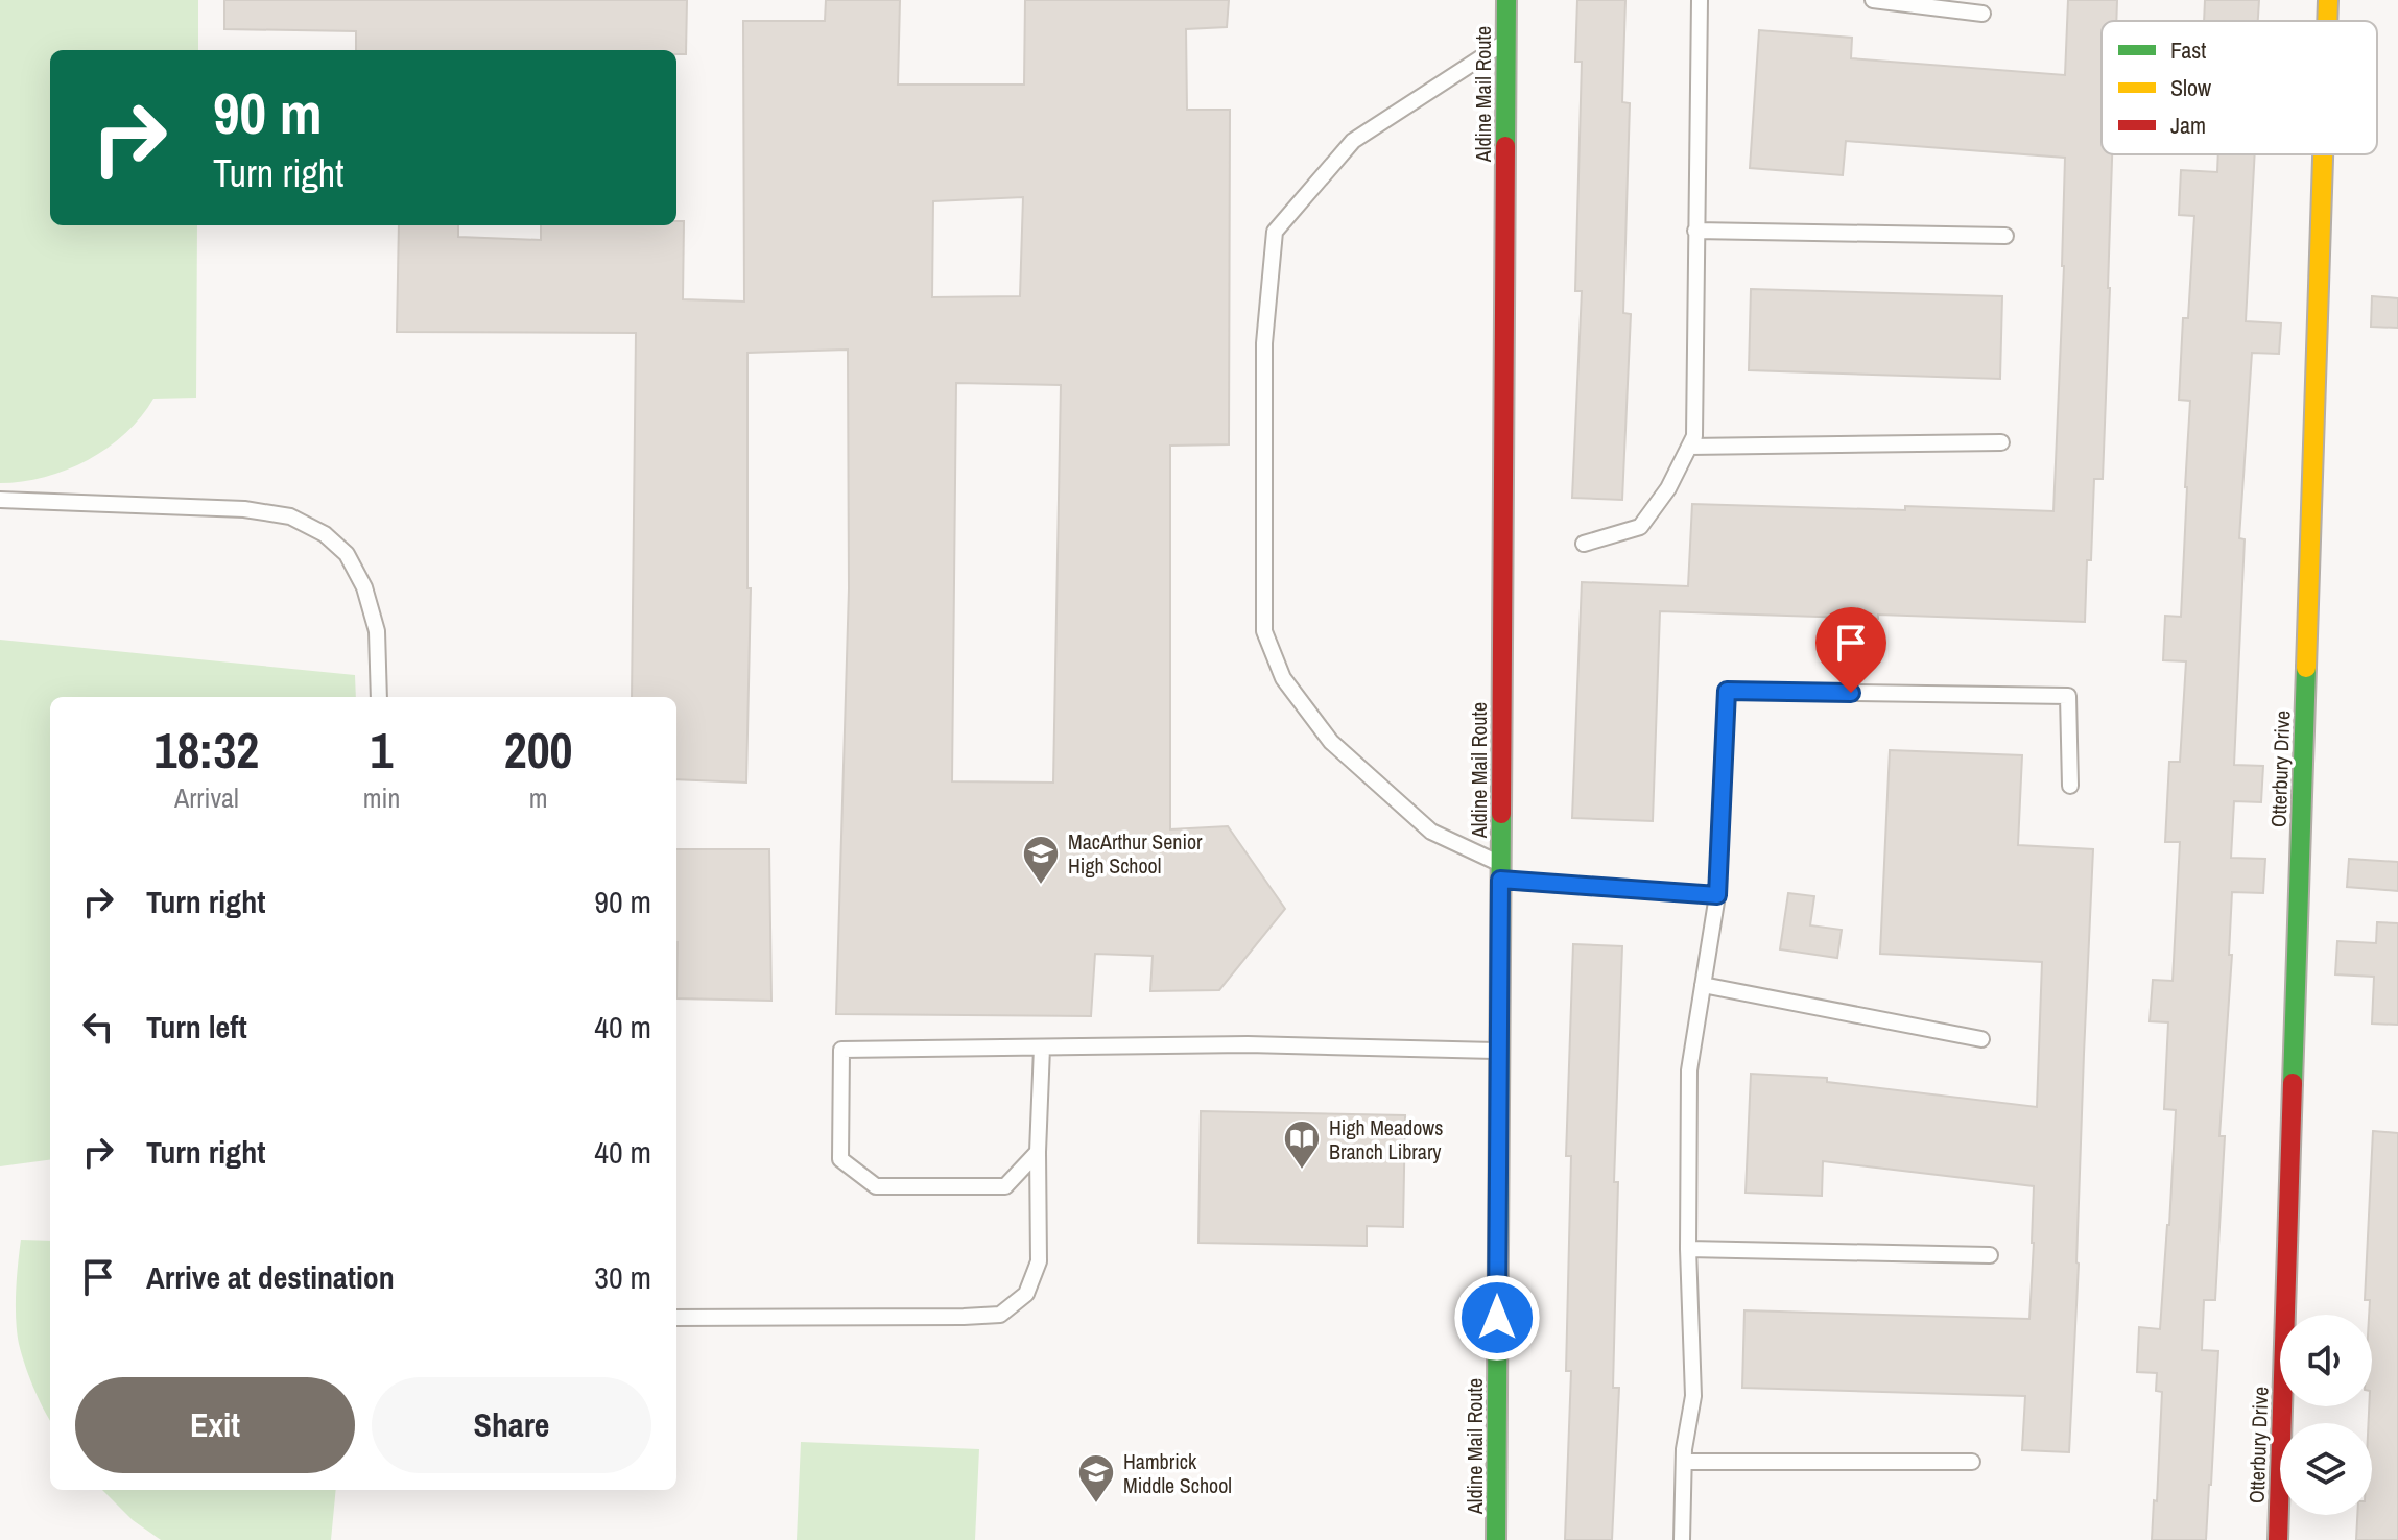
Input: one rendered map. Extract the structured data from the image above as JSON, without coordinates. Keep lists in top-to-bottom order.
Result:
{
  "streets": {
    "street": ["Aldine Mail Route", "Otterbury Drive"]
  },
  "places": {
    "school or university": ["MacArthur Senior High School", "Hambrick Middle School"],
    "library": ["High Meadows Branch Library"]
  },
  "legend": ["Fast", "Slow", "Jam"],
  "page": {
    "turn": ["90 m", "Turn right"],
    "eta": [
      "18:32",
      "Arrival",
      "1",
      "min",
      "200",
      "m"
    ],
    "list": [
      {
        "name": "Turn right",
        "value": "90 m"
      },
      {
        "name": "Turn left",
        "value": "40 m"
      },
      {
        "name": "Turn right",
        "value": "40 m"
      },
      {
        "name": "Arrive at destination",
        "value": "30 m"
      }
    ],
    "buttons": ["Exit", "Share"]
  }
}
